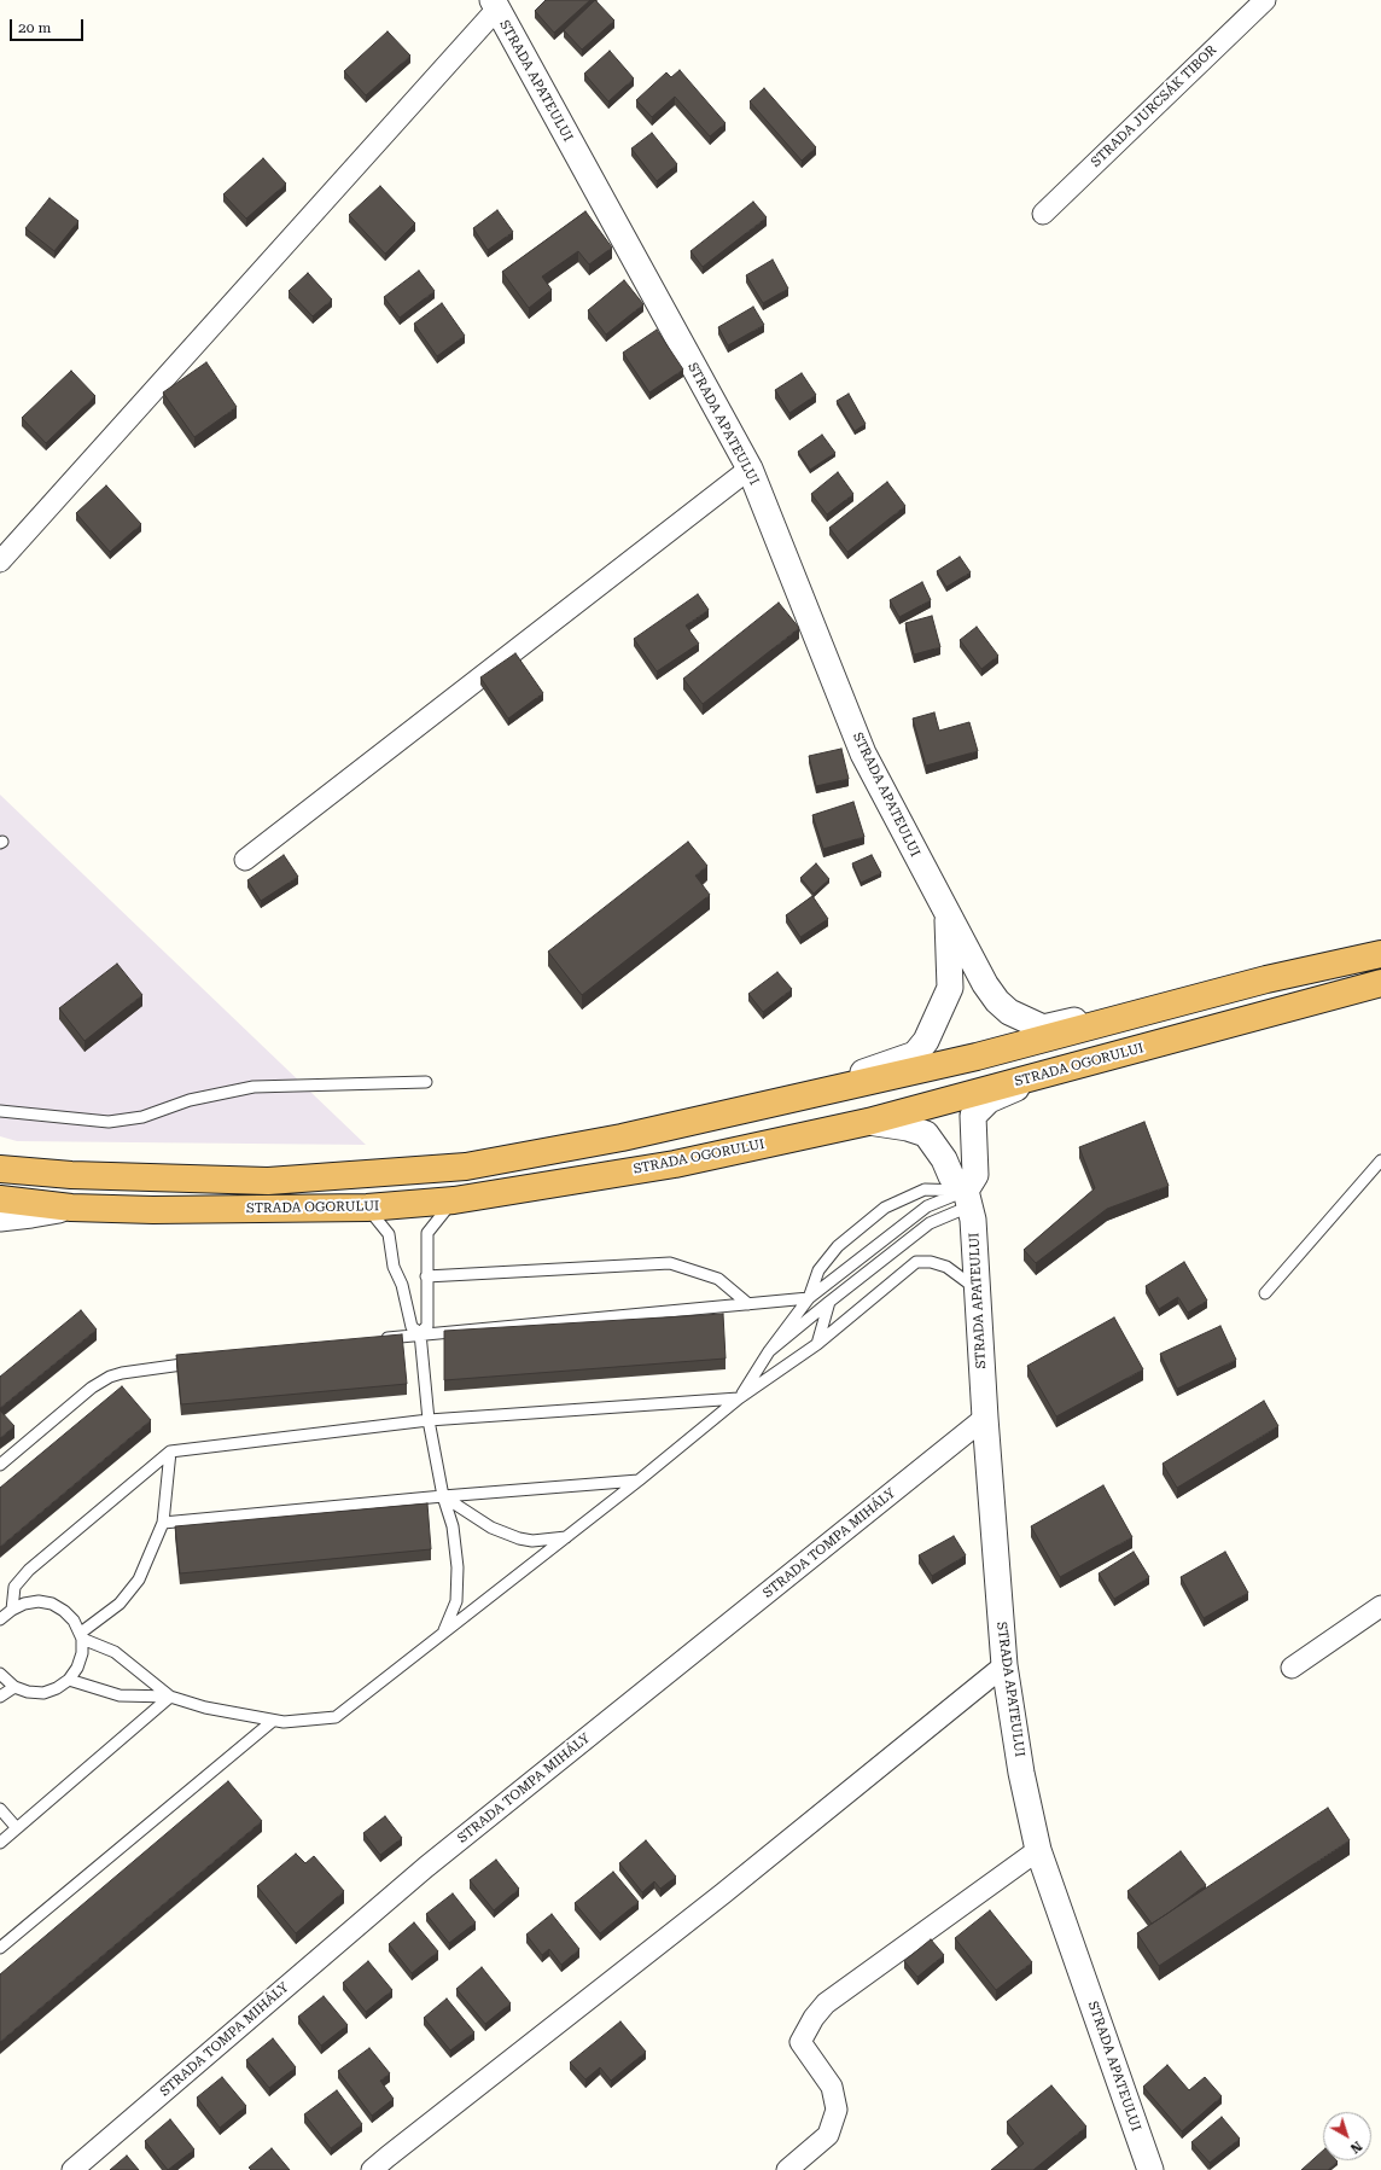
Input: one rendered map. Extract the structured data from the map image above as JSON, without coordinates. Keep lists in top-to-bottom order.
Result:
{
  "streets": {
    "highway": ["STRADA OGORULUI"],
    "street": ["STRADA APATEULUI", "STRADA JURCSÁK TIBOR", "STRADA TOMPA MIHÁLY"]
  },
  "crossings": [
    ["STRADA APATEULUI", "STRADA OGORULUI"],
    ["STRADA APATEULUI", "STRADA TOMPA MIHÁLY"]
  ],
  "scale_bar": "20 m",
  "north": "bottom right"
}
